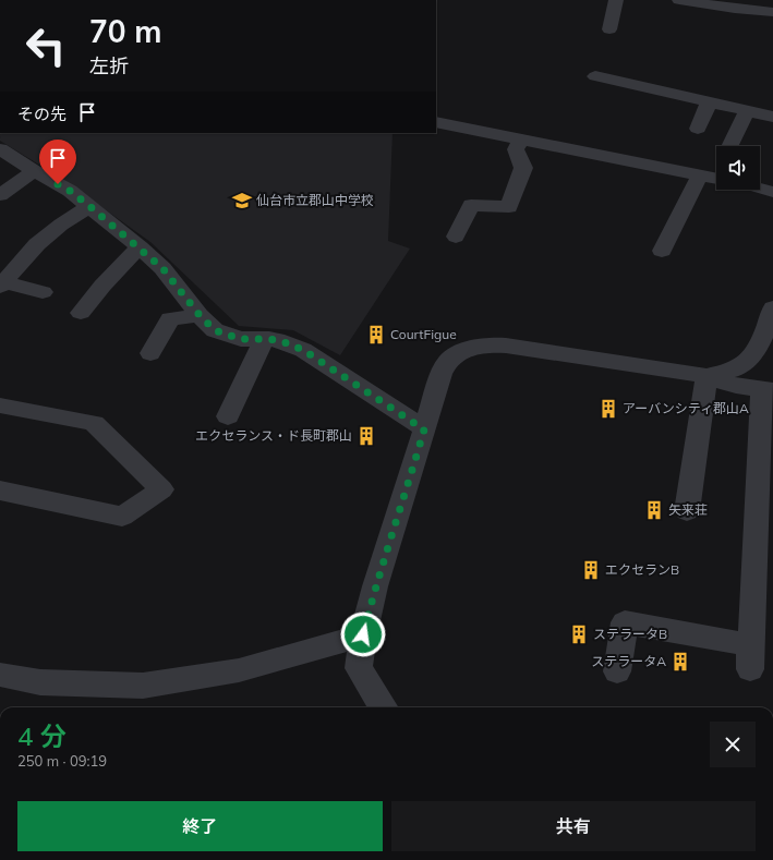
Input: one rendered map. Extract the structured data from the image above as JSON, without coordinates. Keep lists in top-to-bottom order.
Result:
{
  "places": {
    "school or university": ["仙台市立郡山中学校"],
    "building": [
      "CourtFigue",
      "アーバンシティ郡山A",
      "エクセランス・ド長町郡山",
      "矢来荘",
      "エクセランB",
      "ステラータB",
      "ステラータA"
    ]
  },
  "page": {
    "turn": ["70 m", "左折"],
    "then": "その先",
    "heading": ["4 分", "250 m · 09:19"],
    "buttons": ["終了", "共有"]
  }
}
